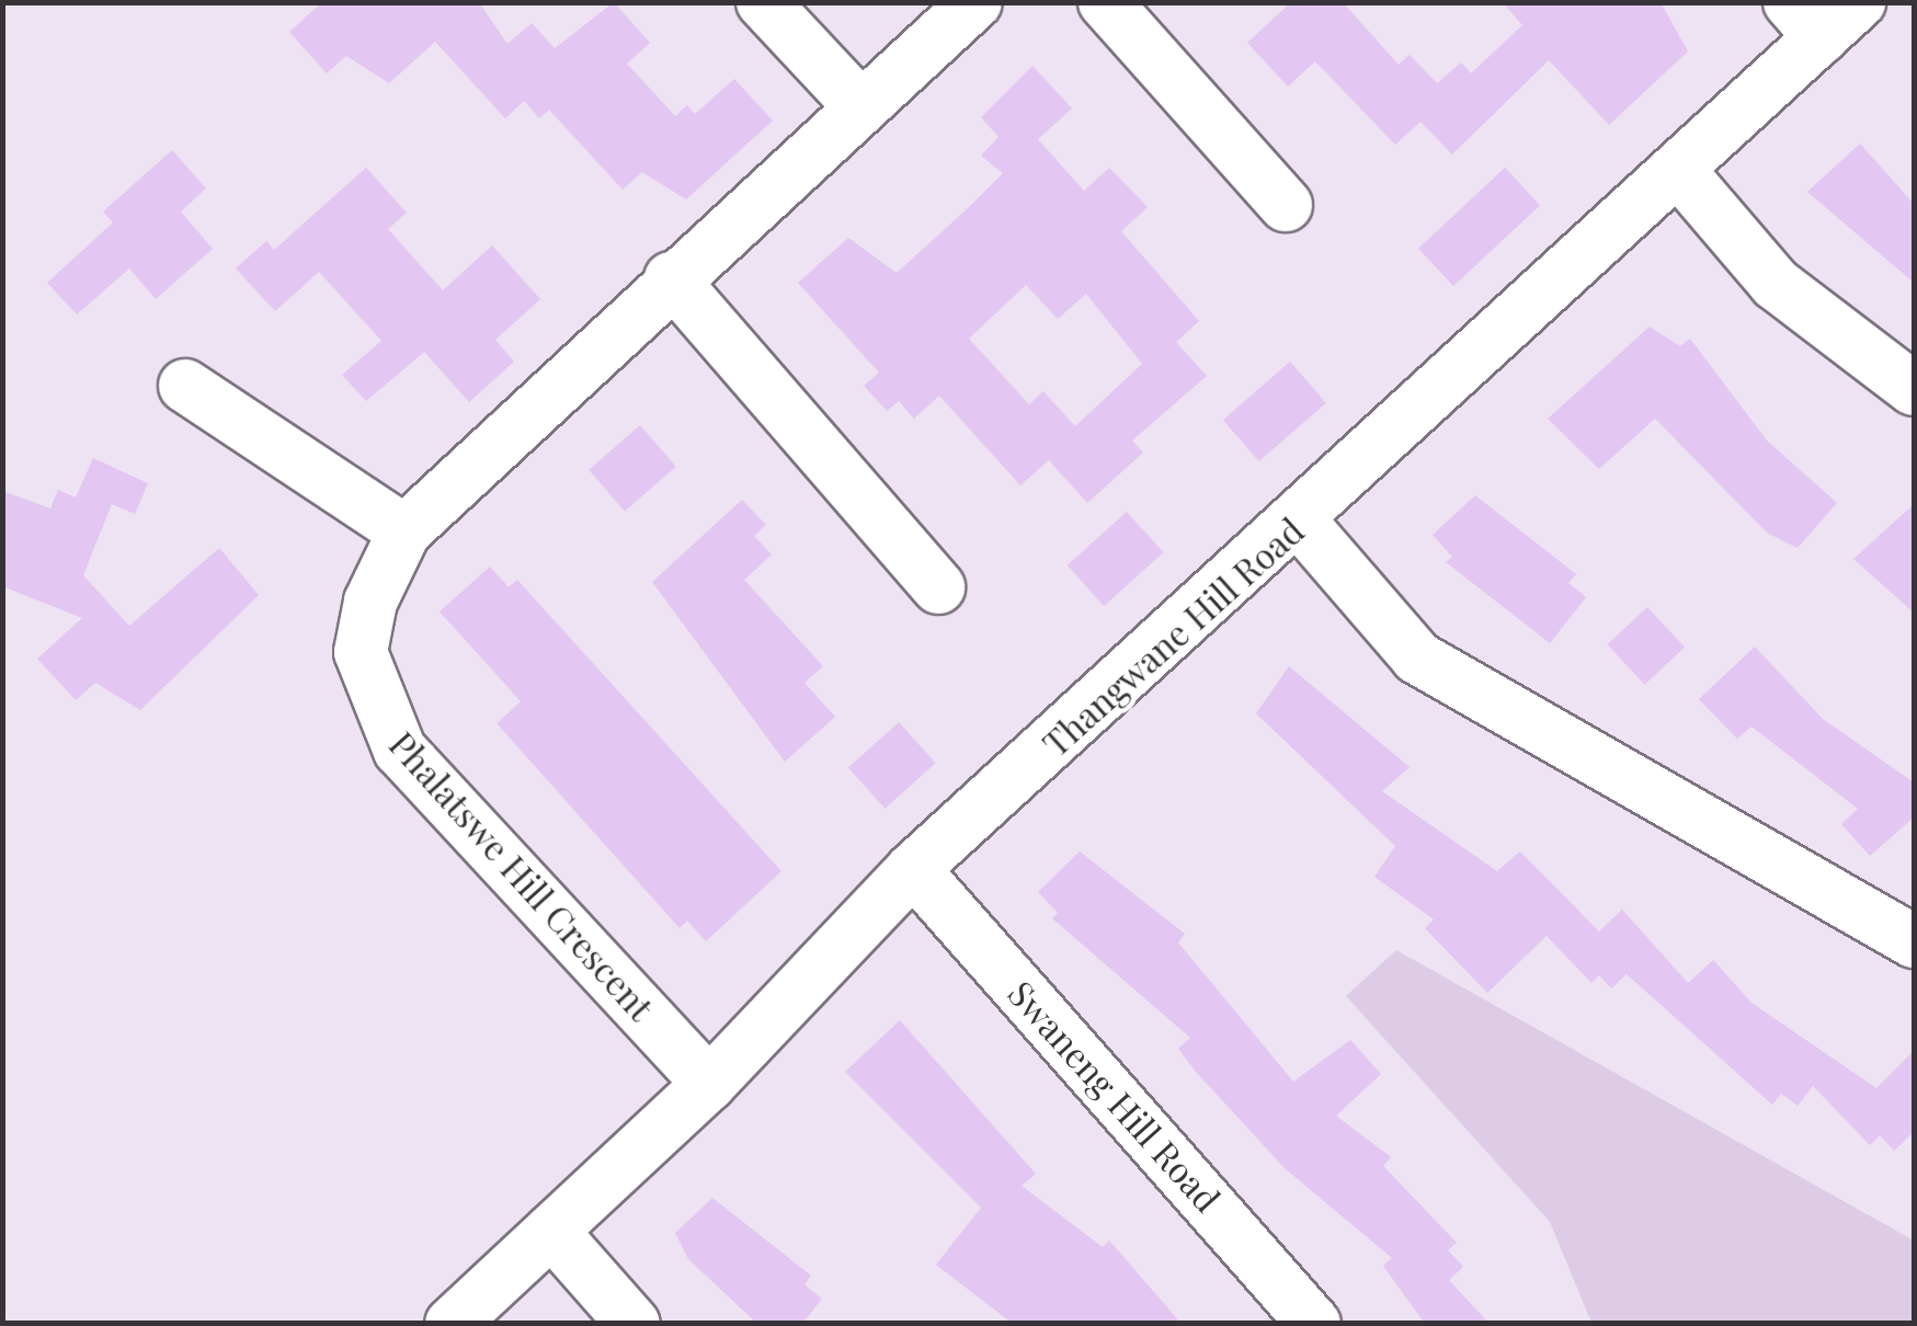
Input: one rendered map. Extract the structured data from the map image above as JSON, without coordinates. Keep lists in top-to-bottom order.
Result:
{
  "streets": {
    "street": ["Thangwane Hill Road", "Phalatswe Hill Crescent", "Swaneng Hill Road"]
  },
  "crossings": [
    ["Thangwane Hill Road", "Phalatswe Hill Crescent"],
    ["Thangwane Hill Road", "Swaneng Hill Road"]
  ]
}
